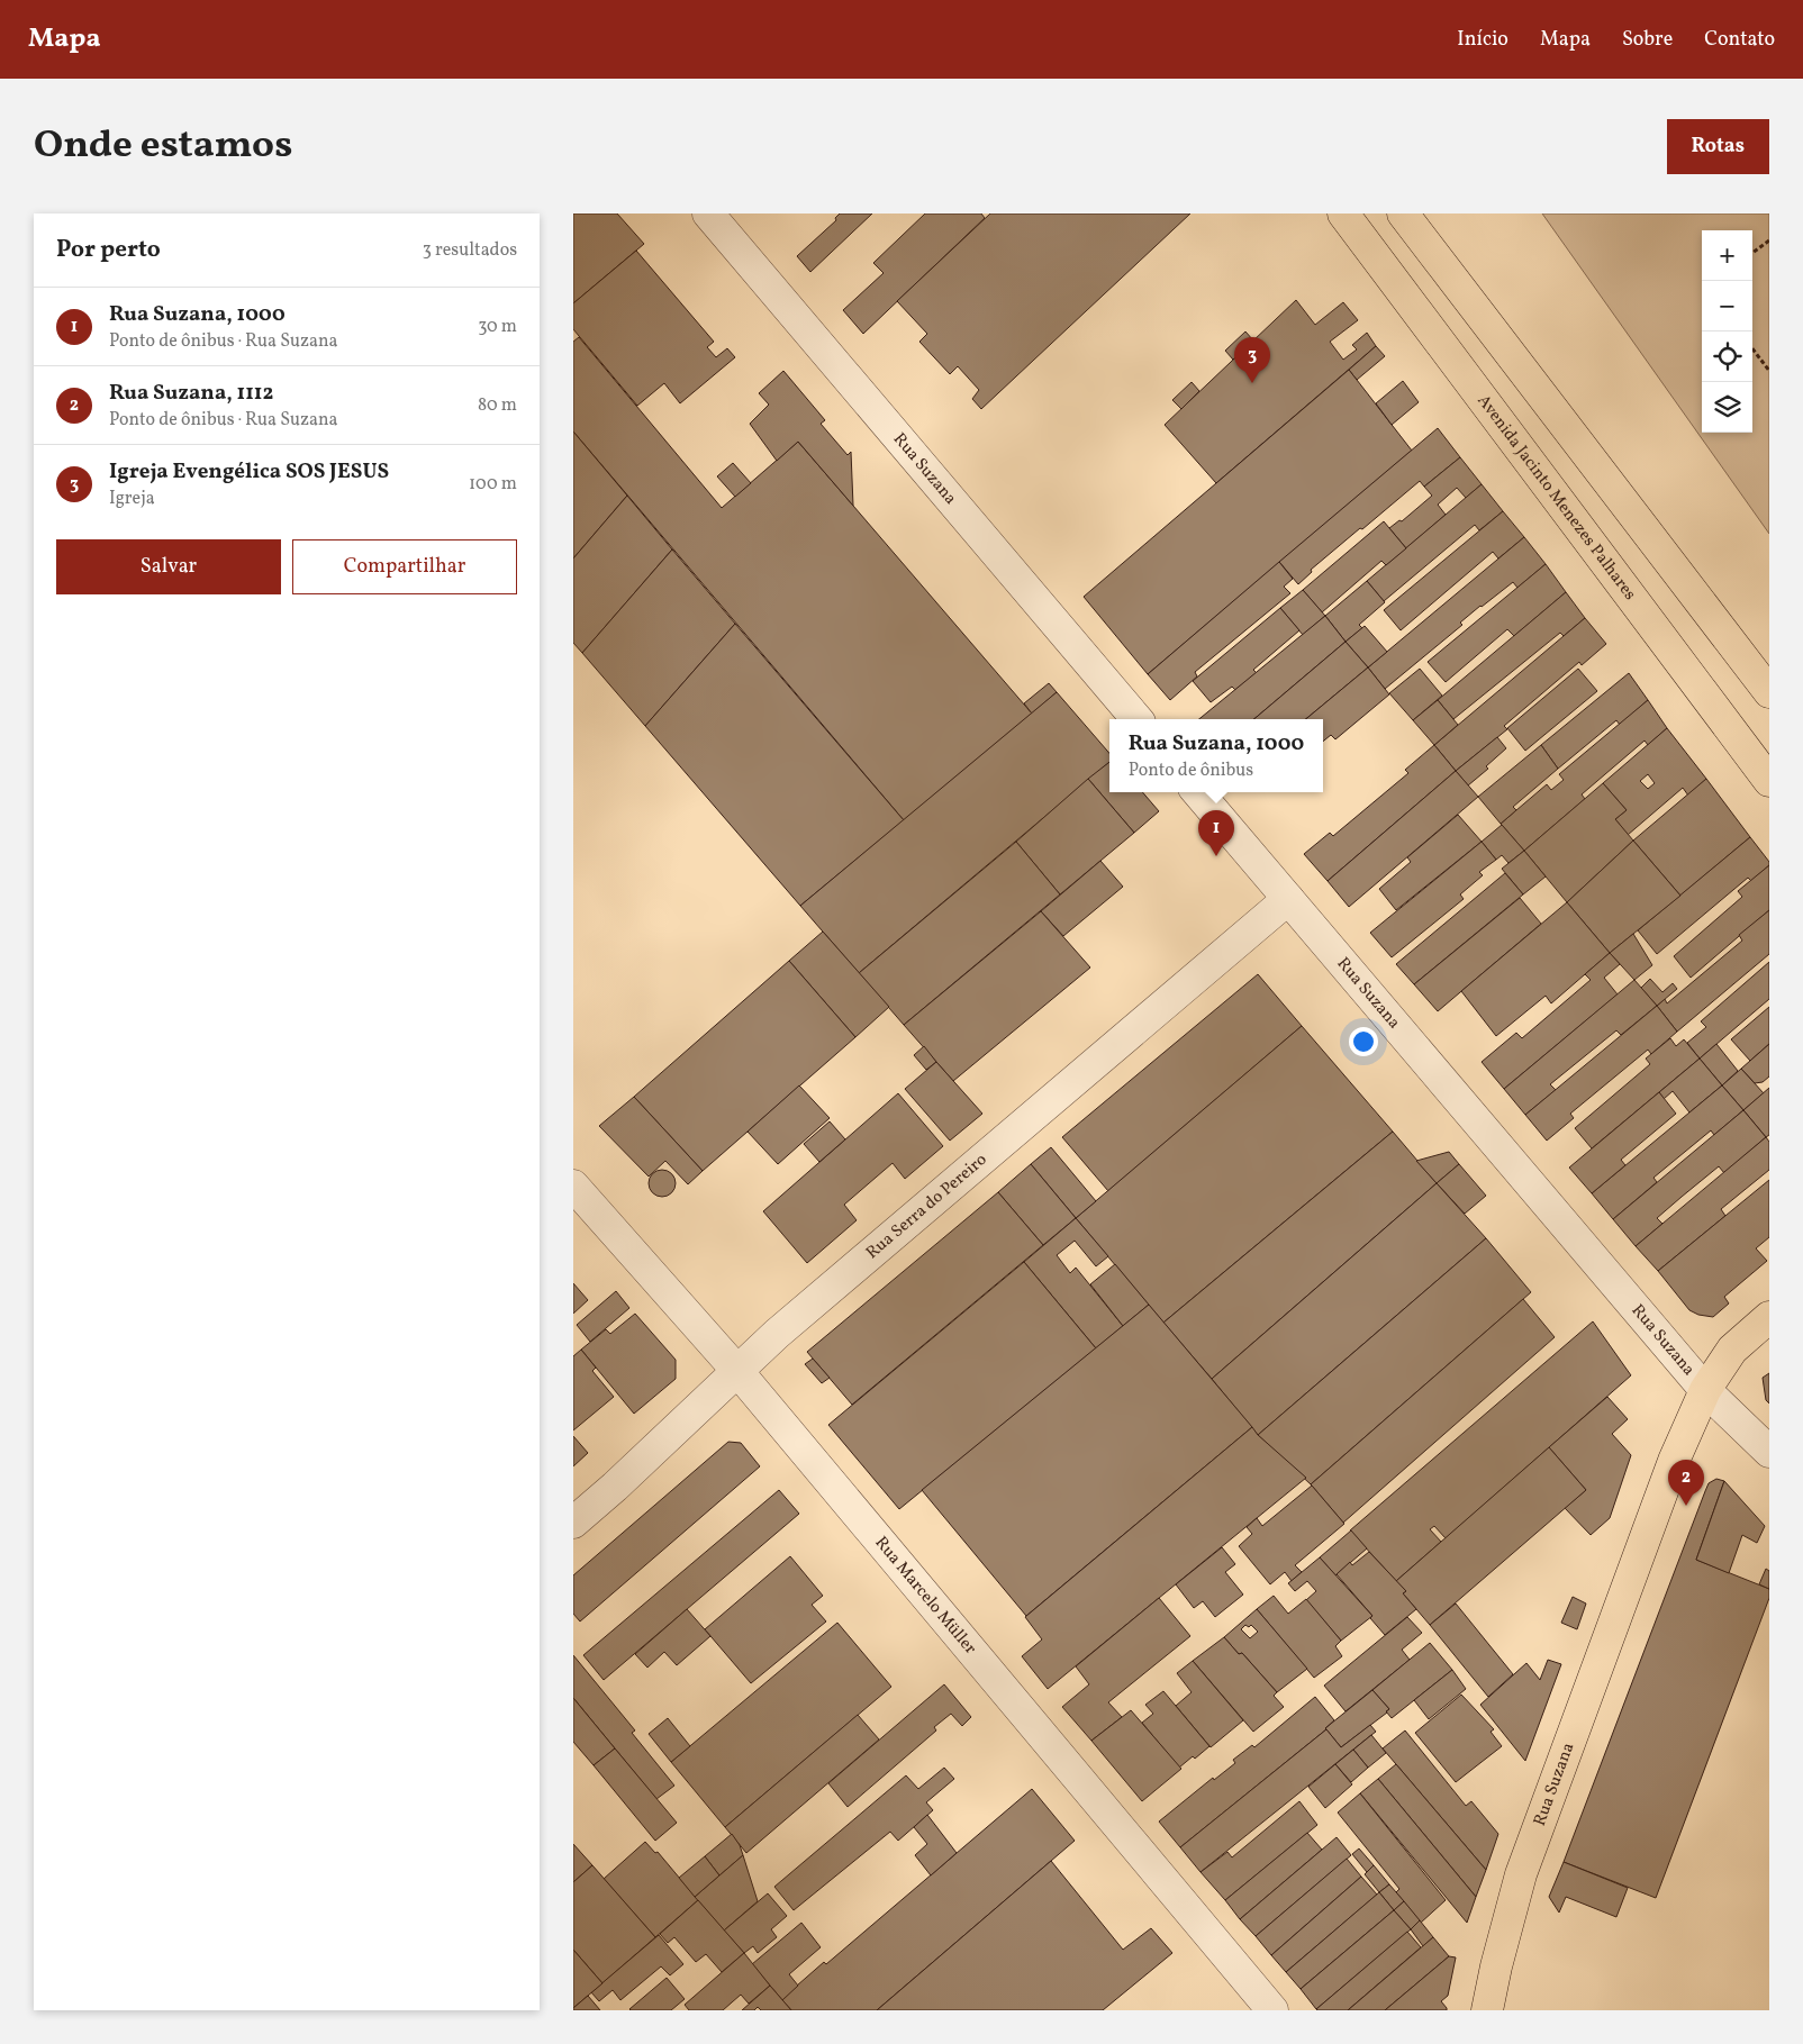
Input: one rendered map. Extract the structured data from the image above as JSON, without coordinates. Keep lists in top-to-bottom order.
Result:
{
  "streets": {
    "main road": ["Rua Suzana", "Avenida Jacinto Menezes Palhares"],
    "street": ["Rua Serra do Pereiro", "Rua Marcelo Müller"]
  },
  "crossings": [
    ["Rua Suzana", "Rua Serra do Pereiro"],
    ["Rua Serra do Pereiro", "Rua Marcelo Müller"]
  ],
  "page": {
    "header": "Mapa",
    "nav": [
      "Início",
      "Mapa",
      "Sobre",
      "Contato"
    ],
    "title": "Onde estamos",
    "buttons": [
      "Rotas",
      ["Salvar", "Compartilhar"]
    ],
    "heading": ["Por perto", "3 resultados"],
    "map_buttons": ["+", "−"],
    "list": [
      {
        "mark": "1",
        "name": "Rua Suzana, 1000",
        "note": "Ponto de ônibus · Rua Suzana",
        "value": "30 m"
      },
      {
        "mark": "2",
        "name": "Rua Suzana, 1112",
        "note": "Ponto de ônibus · Rua Suzana",
        "value": "80 m"
      },
      {
        "mark": "3",
        "name": "Igreja Evengélica SOS JESUS",
        "note": "Igreja",
        "value": "100 m"
      }
    ],
    "pins": ["3", "1", "2"],
    "popup": ["Rua Suzana, 1000", "Ponto de ônibus"]
  }
}
